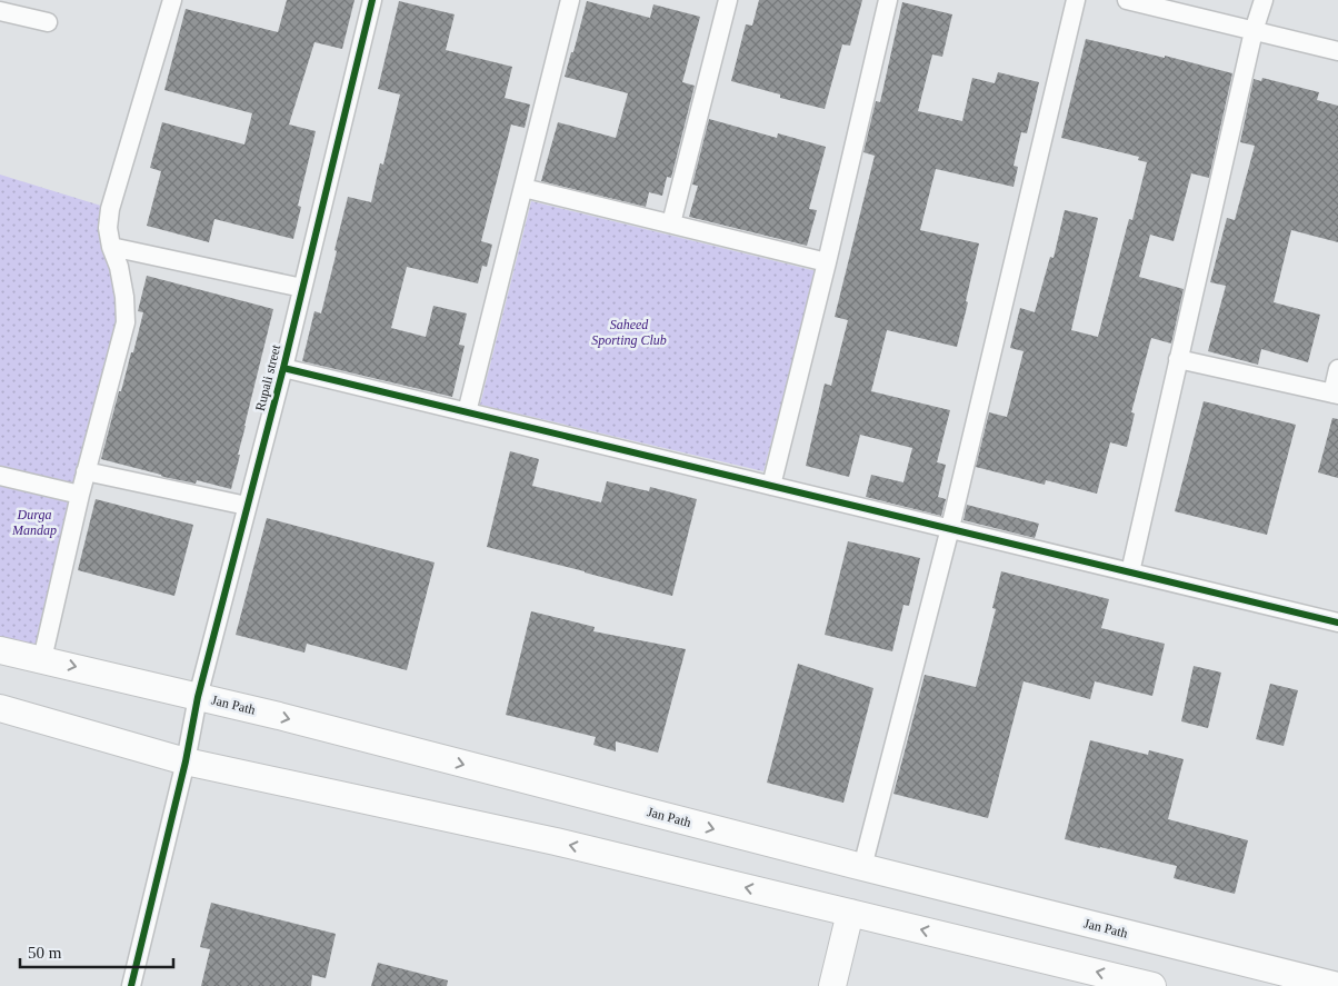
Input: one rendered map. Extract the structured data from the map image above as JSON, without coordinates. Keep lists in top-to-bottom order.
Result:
{
  "streets": {
    "main road": ["Jan Path"],
    "street": ["Rupali street"]
  },
  "crossings": [
    ["Rupali street", "Jan Path"]
  ],
  "parks": ["Saheed Sporting Club", "Durga Mandap"],
  "scale_bar": "50 m"
}
